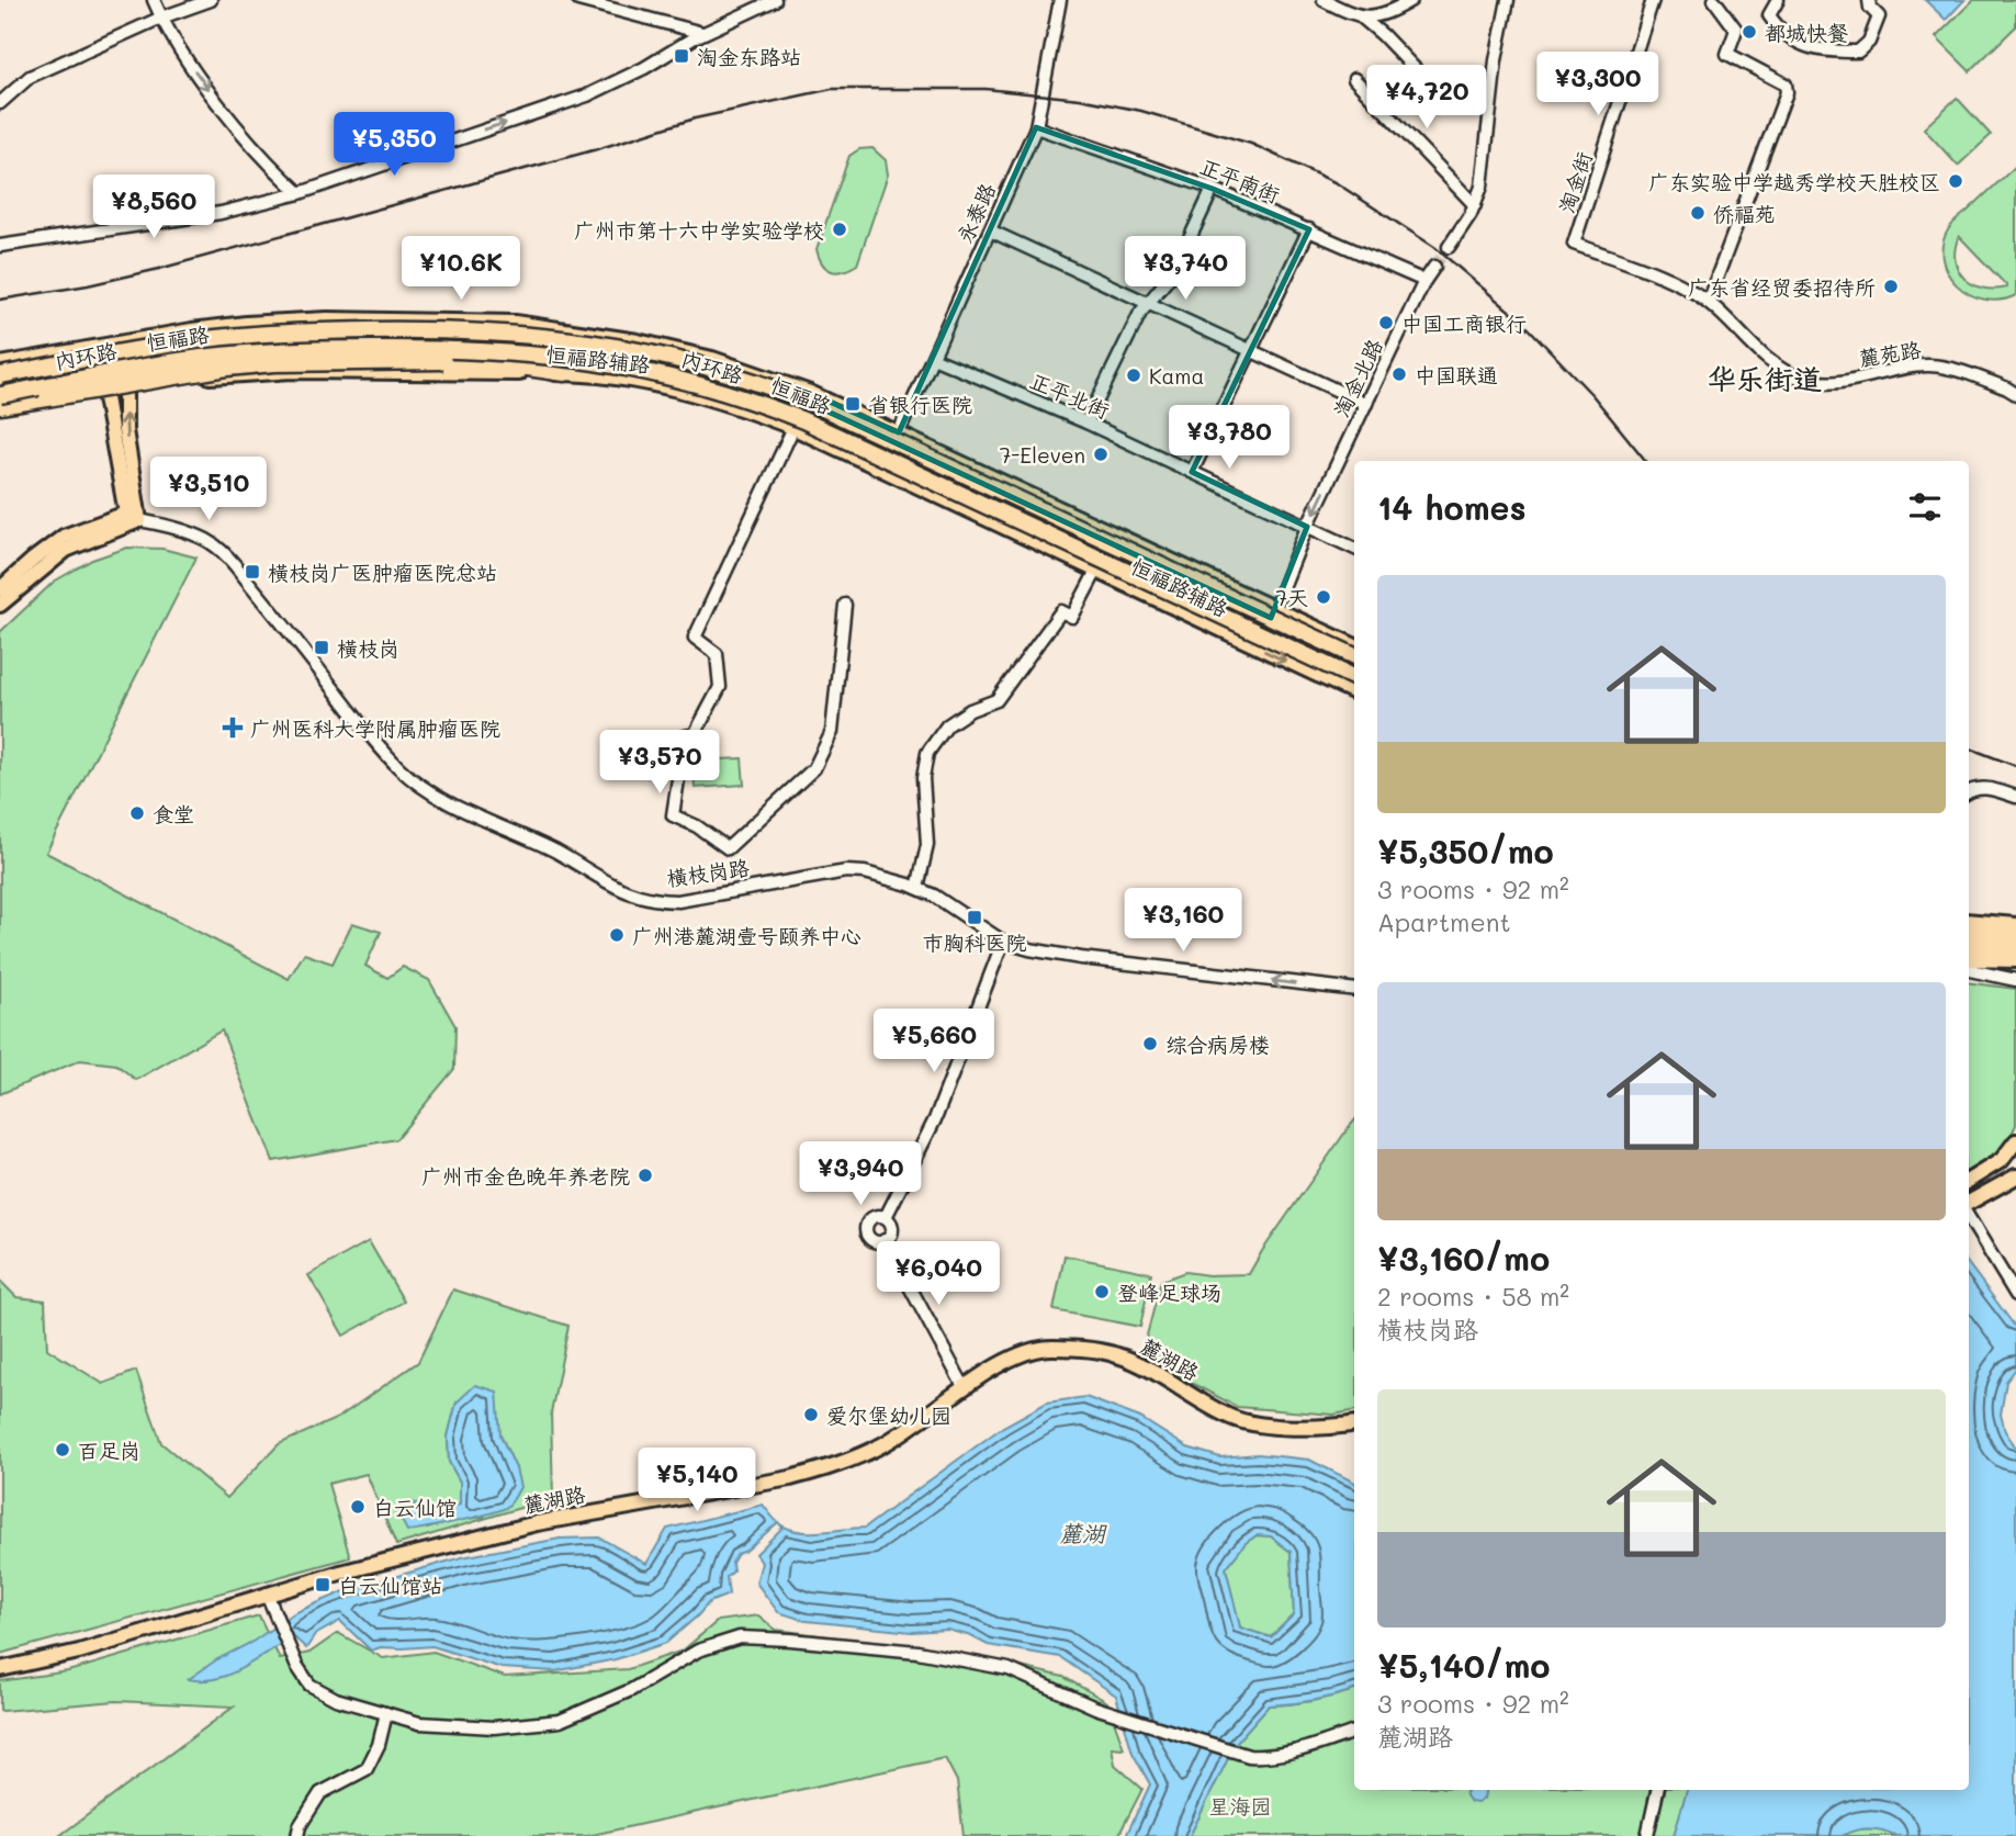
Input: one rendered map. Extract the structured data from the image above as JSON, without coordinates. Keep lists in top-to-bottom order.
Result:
{
  "streets": {
    "highway": ["内环路"],
    "main road": ["恒福路", "恒福路辅路", "麓湖路"],
    "street": [
      "正平南街",
      "淘金街",
      "永泰路",
      "麓苑路",
      "淘金北路",
      "正平北街",
      "横枝岗路"
    ]
  },
  "crossings": [
    ["正平南街", "永泰路"],
    ["正平南街", "淘金北路"],
    ["淘金街", "麓苑路"],
    ["永泰路", "恒福路辅路"],
    ["永泰路", "正平北街"],
    ["恒福路", "内环路"],
    ["恒福路", "恒福路辅路"],
    ["恒福路", "淘金北路"],
    ["恒福路辅路", "淘金北路"],
    ["淘金北路", "正平北街"]
  ],
  "districts": ["华乐街道"],
  "water": ["麓湖"],
  "parks": ["星海园"],
  "places": {
    "other": [
      "都城快餐",
      "广东实验中学越秀学校天胜校区",
      "侨福苑",
      "广州市第十六中学实验学校",
      "广东省经贸委招待所",
      "中国工商银行",
      "中国联通",
      "Kama",
      "7-Eleven",
      "7天",
      "食堂",
      "广州港麓湖壹号颐养中心",
      "综合病房楼",
      "广州市金色晚年养老院",
      "登峰足球场",
      "爱尔堡幼儿园",
      "百足岗",
      "白云仙馆"
    ],
    "transit": [
      "淘金东路站",
      "省银行医院",
      "横枝岗广医肿瘤医院总站",
      "横枝岗",
      "市胸科医院",
      "白云仙馆站"
    ],
    "health": ["广州医科大学附属肿瘤医院"]
  },
  "page": {
    "price": [
      "¥3,300",
      "¥4,720",
      "¥5,350",
      "¥8,560",
      "¥10.6K",
      "¥3,740",
      "¥3,780",
      "¥3,510",
      "¥3,570",
      "¥3,160",
      "¥5,660",
      "¥3,940",
      "¥6,040",
      "¥5,140"
    ],
    "heading": "14 homes",
    "list": [
      {
        "name": "¥5,350/mo",
        "note": "3 rooms · 92 m² · Apartment"
      },
      {
        "name": "¥3,160/mo",
        "note": "2 rooms · 58 m² · 横枝岗路"
      },
      {
        "name": "¥5,140/mo",
        "note": "3 rooms · 92 m² · 麓湖路"
      }
    ]
  }
}
